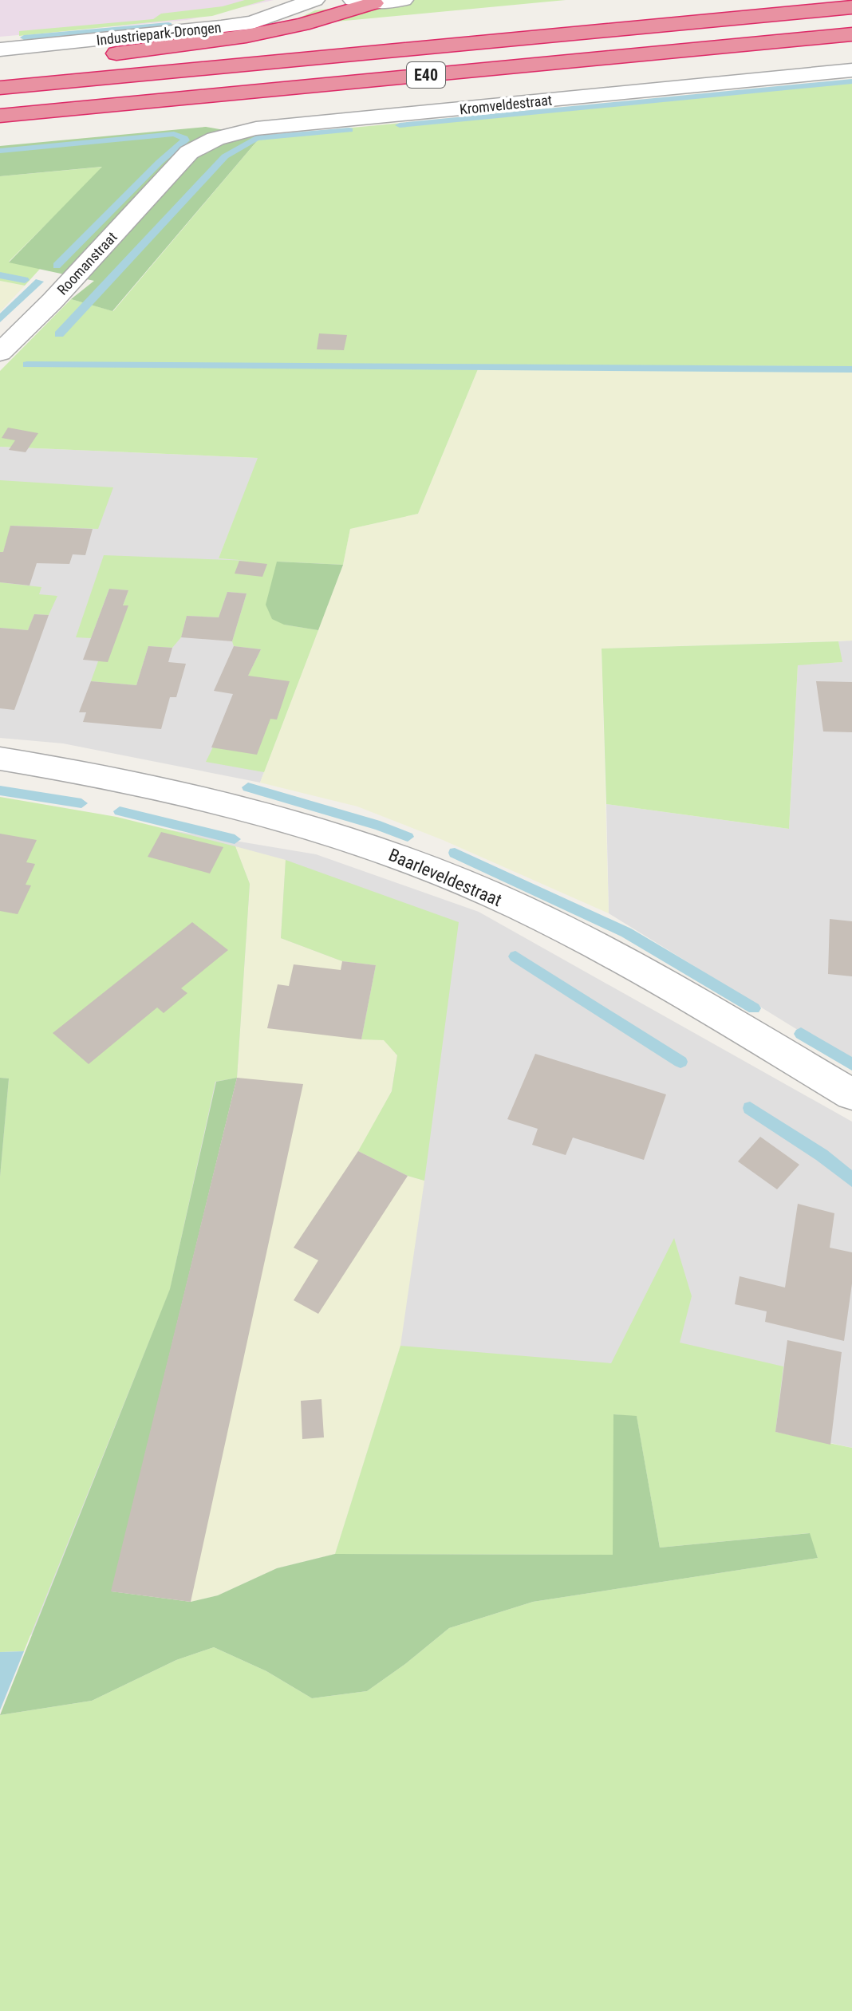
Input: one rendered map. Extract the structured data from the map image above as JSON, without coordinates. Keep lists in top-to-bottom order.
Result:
{
  "streets": {
    "highway": ["E40"],
    "street": [
      "Industriepark-Drongen",
      "Kromveldestraat",
      "Roomanstraat",
      "Baarleveldestraat"
    ]
  },
  "crossings": [
    ["Kromveldestraat", "Roomanstraat"]
  ]
}
